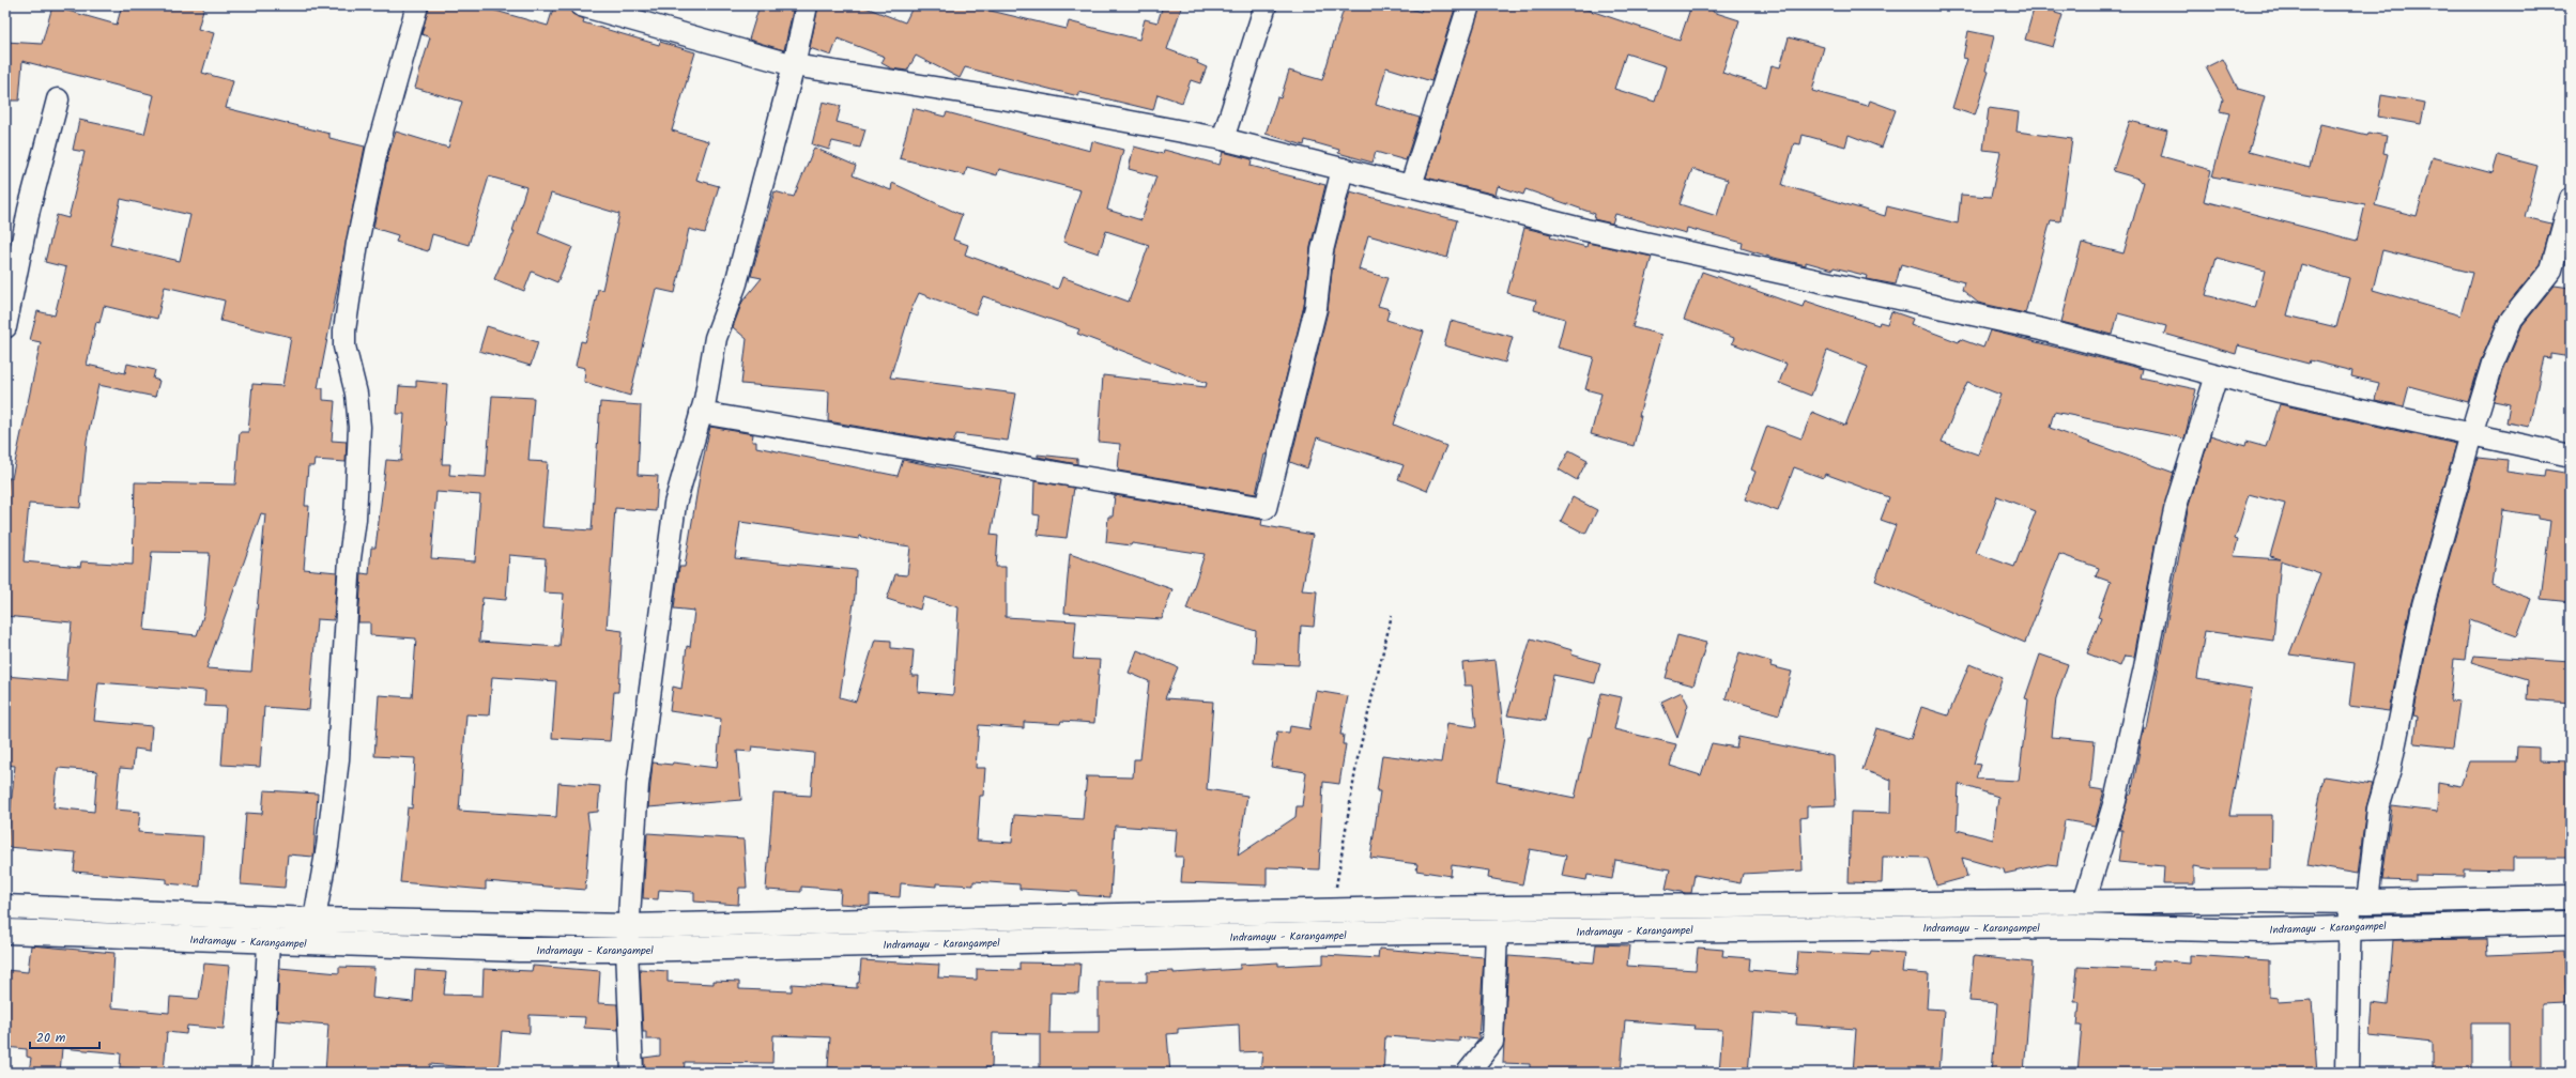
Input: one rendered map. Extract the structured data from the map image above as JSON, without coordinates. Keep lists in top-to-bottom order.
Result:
{
  "streets": {
    "main road": ["Indramayu - Karangampel"]
  },
  "scale_bar": "20 m"
}
